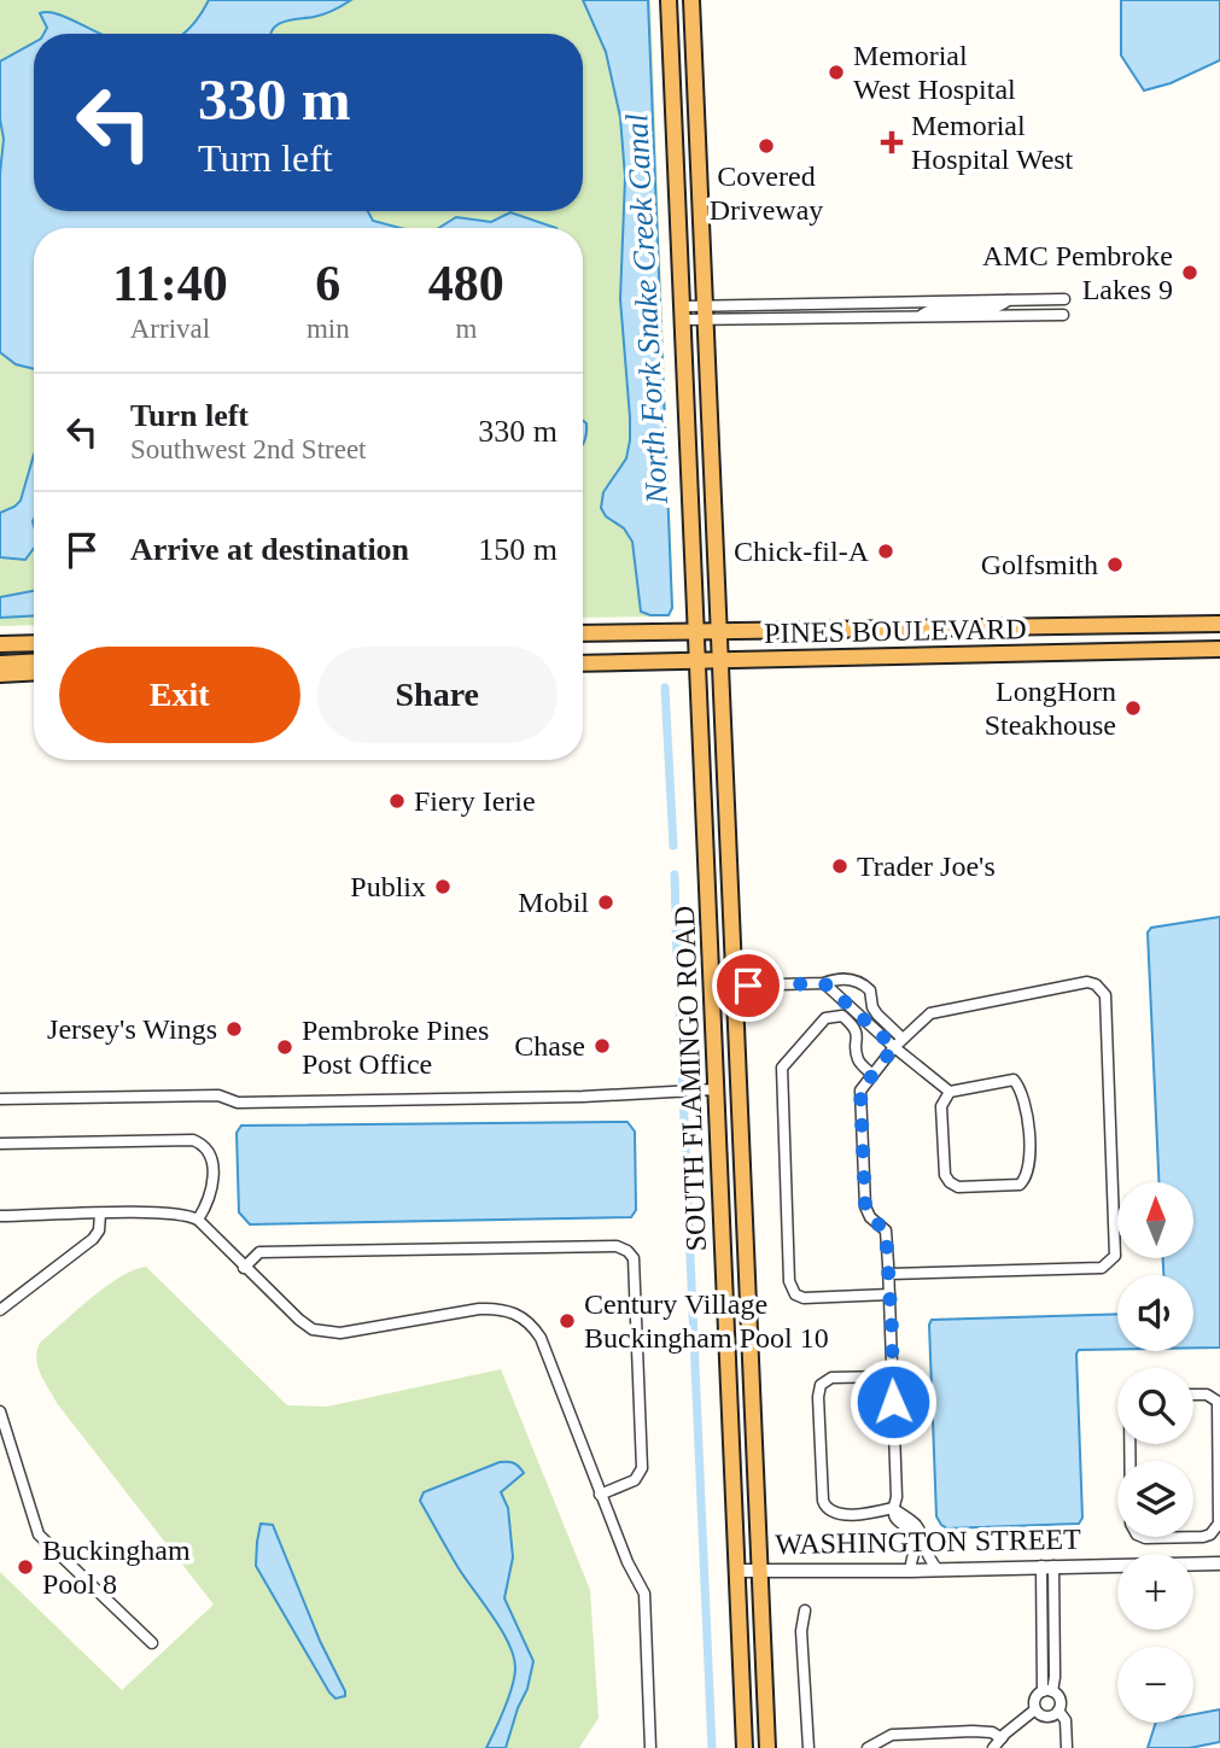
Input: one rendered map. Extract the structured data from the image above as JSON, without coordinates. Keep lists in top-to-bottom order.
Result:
{
  "streets": {
    "highway": ["PINES BOULEVARD", "SOUTH FLAMINGO ROAD"],
    "street": ["WASHINGTON STREET"]
  },
  "crossings": [
    ["PINES BOULEVARD", "SOUTH FLAMINGO ROAD"],
    ["SOUTH FLAMINGO ROAD", "WASHINGTON STREET"]
  ],
  "water": ["North Fork Snake Creek Canal"],
  "places": {
    "other": [
      "Memorial West Hospital",
      "Covered Driveway",
      "AMC Pembroke Lakes 9",
      "Chick-fil-A",
      "Golfsmith",
      "LongHorn Steakhouse",
      "Fiery Ierie",
      "Trader Joe's",
      "Publix",
      "Mobil",
      "Jersey's Wings",
      "Chase",
      "Pembroke Pines Post Office",
      "Century Village Buckingham Pool 10",
      "Buckingham Pool 8"
    ],
    "health": ["Memorial Hospital West"]
  },
  "north": "top",
  "page": {
    "turn": ["330 m", "Turn left"],
    "eta": [
      "11:40",
      "Arrival",
      "6",
      "min",
      "480",
      "m"
    ],
    "list": [
      {
        "name": "Turn left",
        "note": "Southwest 2nd Street",
        "value": "330 m"
      },
      {
        "name": "Arrive at destination",
        "value": "150 m"
      }
    ],
    "buttons": ["Exit", "Share"],
    "map_buttons": ["+", "−"]
  }
}
